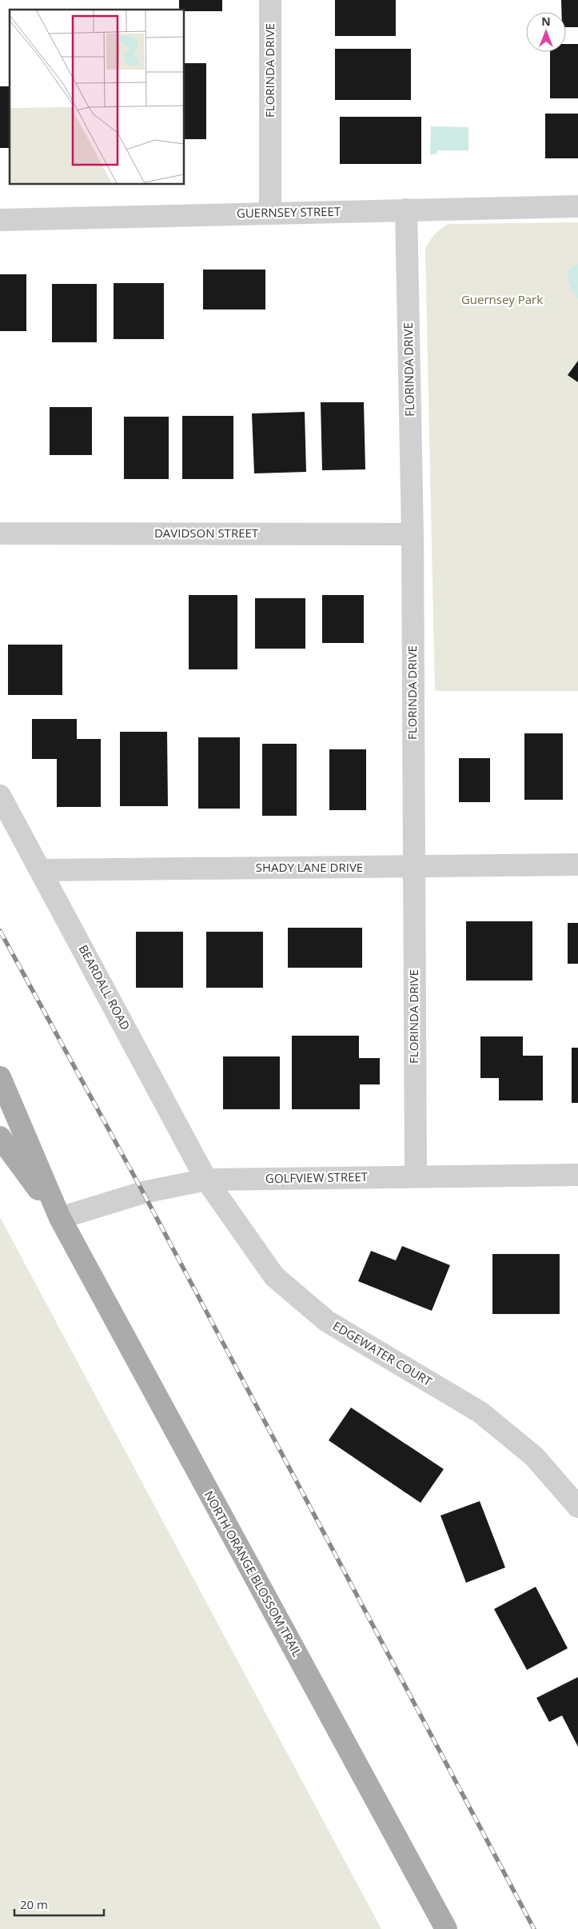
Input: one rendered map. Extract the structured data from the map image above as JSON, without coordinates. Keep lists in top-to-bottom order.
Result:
{
  "streets": {
    "main road": ["NORTH ORANGE BLOSSOM TRAIL"],
    "street": [
      "FLORINDA DRIVE",
      "GUERNSEY STREET",
      "DAVIDSON STREET",
      "SHADY LANE DRIVE",
      "BEARDALL ROAD",
      "GOLFVIEW STREET",
      "EDGEWATER COURT"
    ]
  },
  "crossings": [
    ["FLORINDA DRIVE", "GUERNSEY STREET"],
    ["FLORINDA DRIVE", "DAVIDSON STREET"],
    ["FLORINDA DRIVE", "SHADY LANE DRIVE"],
    ["FLORINDA DRIVE", "GOLFVIEW STREET"],
    ["SHADY LANE DRIVE", "BEARDALL ROAD"],
    ["BEARDALL ROAD", "GOLFVIEW STREET"],
    ["BEARDALL ROAD", "EDGEWATER COURT"],
    ["GOLFVIEW STREET", "EDGEWATER COURT"],
    ["GOLFVIEW STREET", "NORTH ORANGE BLOSSOM TRAIL"]
  ],
  "parks": ["Guernsey Park"],
  "scale_bar": "20 m",
  "north": "top"
}
